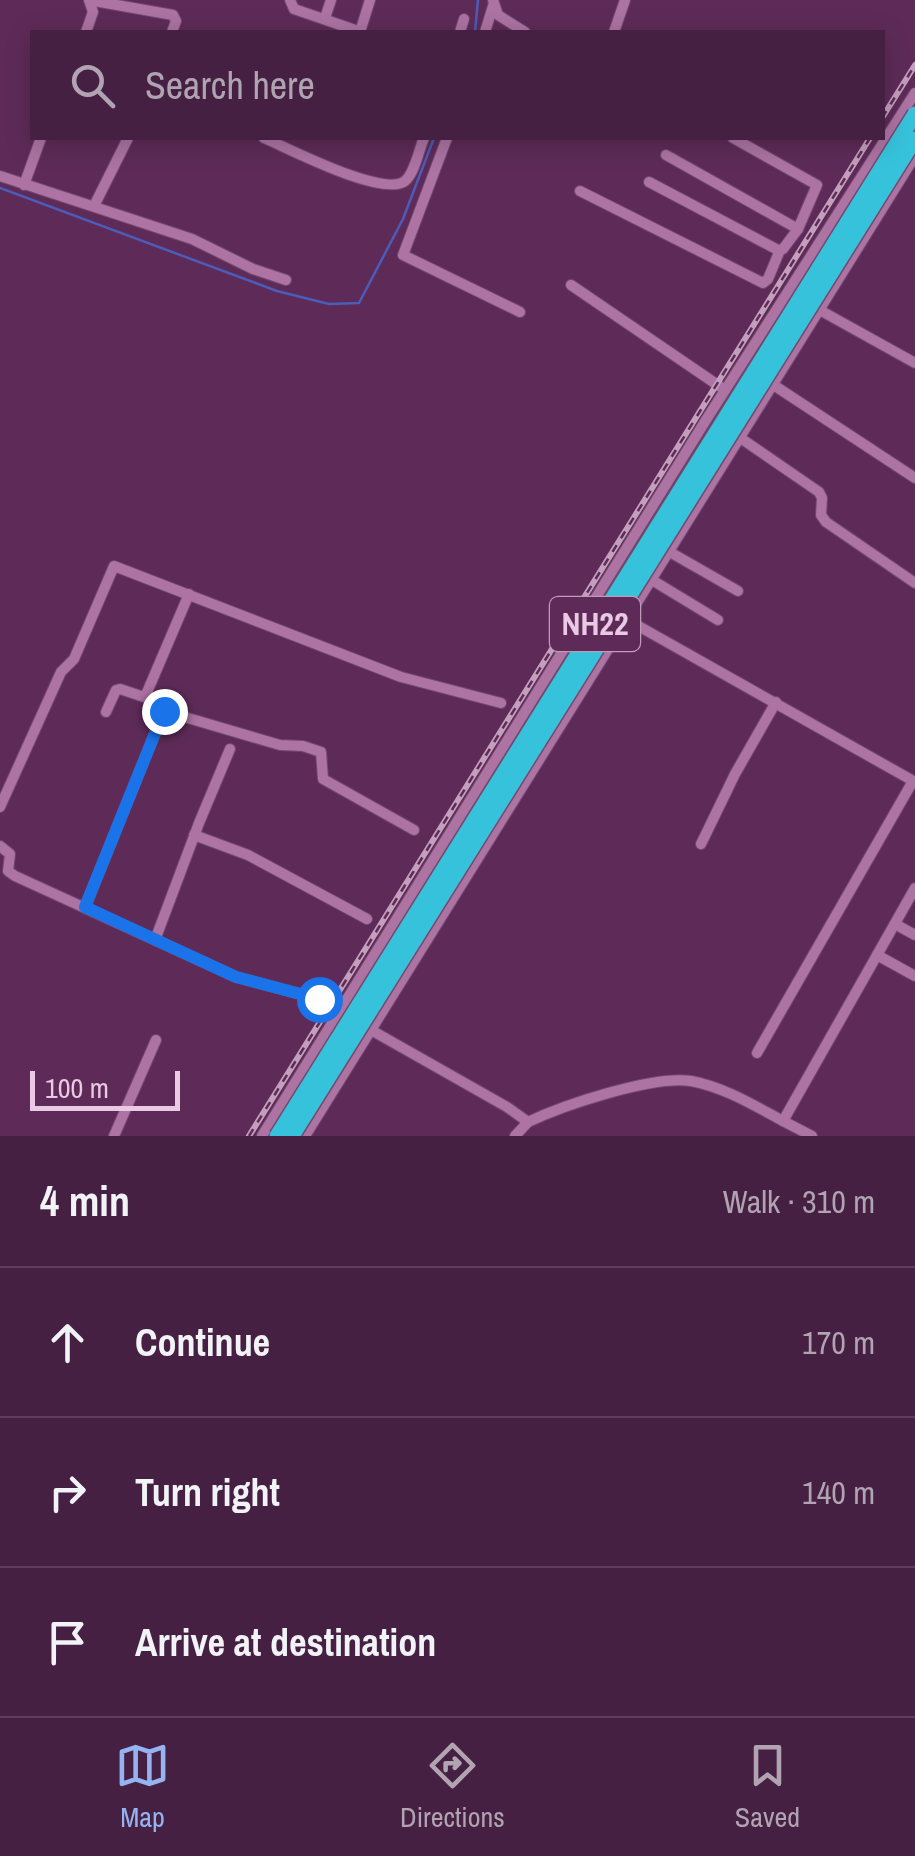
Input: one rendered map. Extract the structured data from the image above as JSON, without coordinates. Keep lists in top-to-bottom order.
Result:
{
  "streets": {
    "highway": ["NH22"]
  },
  "scale_bar": "100 m",
  "page": {
    "search": "Search here",
    "scale": "100 m",
    "heading": ["4 min", "Walk · 310 m"],
    "list": [
      ["Continue", "170 m"],
      ["Turn right", "140 m"],
      "Arrive at destination"
    ],
    "nav": ["Map", "Directions", "Saved"]
  }
}
